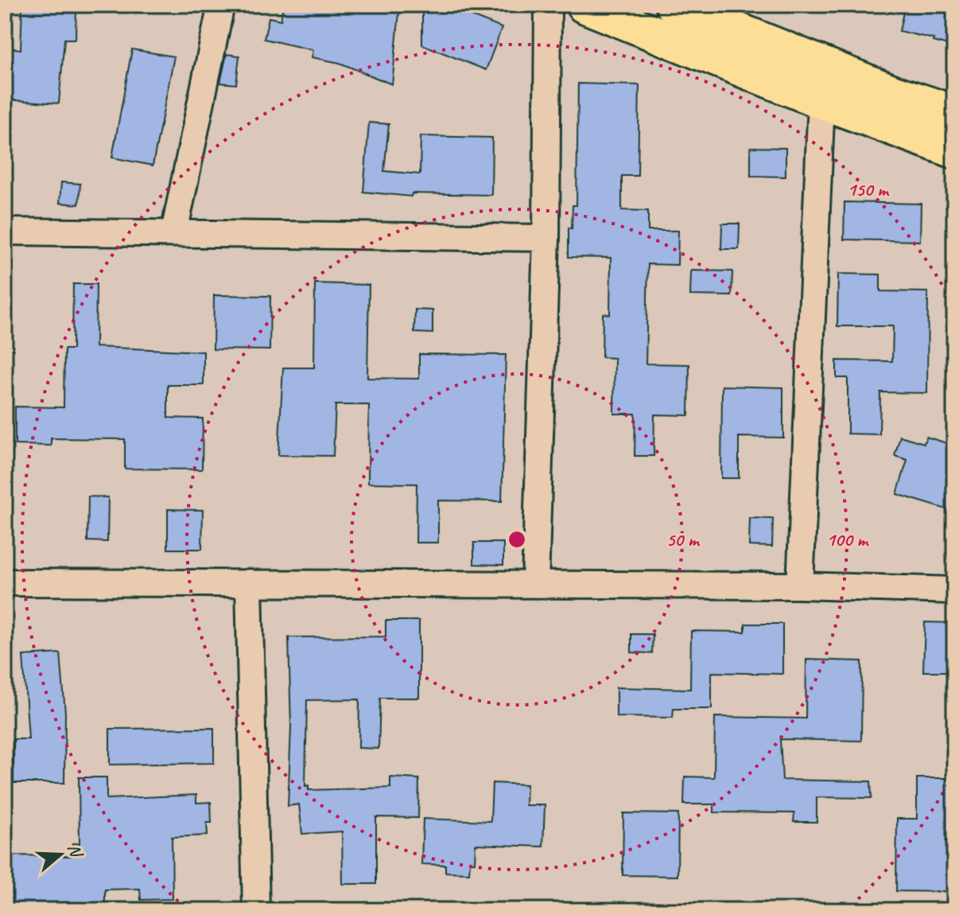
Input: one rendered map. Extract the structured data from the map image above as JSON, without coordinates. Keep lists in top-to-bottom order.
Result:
{
  "north": "right",
  "rings": ["150 m", "50 m", "100 m"]
}
